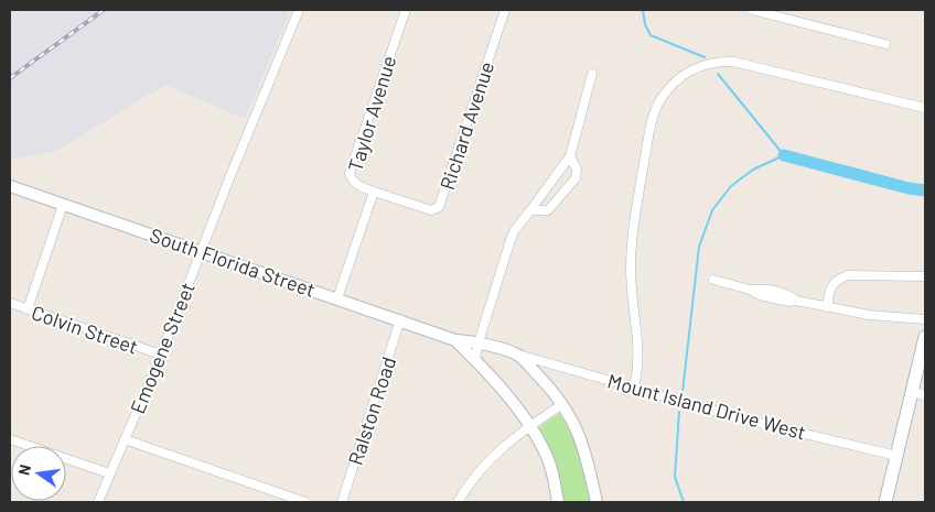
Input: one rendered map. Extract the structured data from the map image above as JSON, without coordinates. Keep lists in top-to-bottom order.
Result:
{
  "streets": {
    "street": [
      "Taylor Avenue",
      "Richard Avenue",
      "South Florida Street",
      "Colvin Street",
      "Emogene Street",
      "Mount Island Drive West",
      "Ralston Road"
    ]
  },
  "crossings": [
    ["Taylor Avenue", "Richard Avenue"],
    ["Taylor Avenue", "South Florida Street"],
    ["South Florida Street", "Emogene Street"],
    ["South Florida Street", "Mount Island Drive West"],
    ["South Florida Street", "Ralston Road"],
    ["Colvin Street", "Emogene Street"]
  ],
  "north": "left"
}
